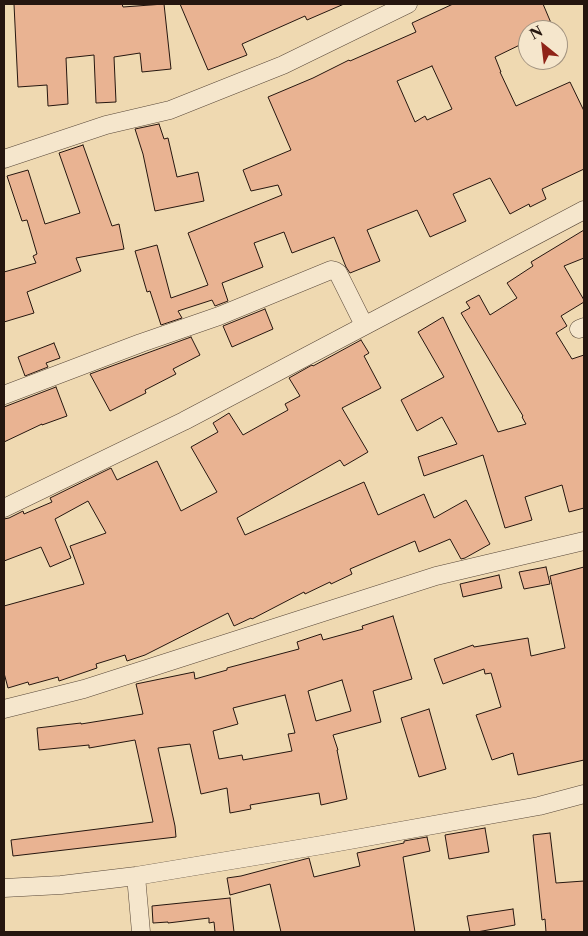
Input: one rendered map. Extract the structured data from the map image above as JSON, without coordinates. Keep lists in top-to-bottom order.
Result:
{
  "north": "top left"
}
